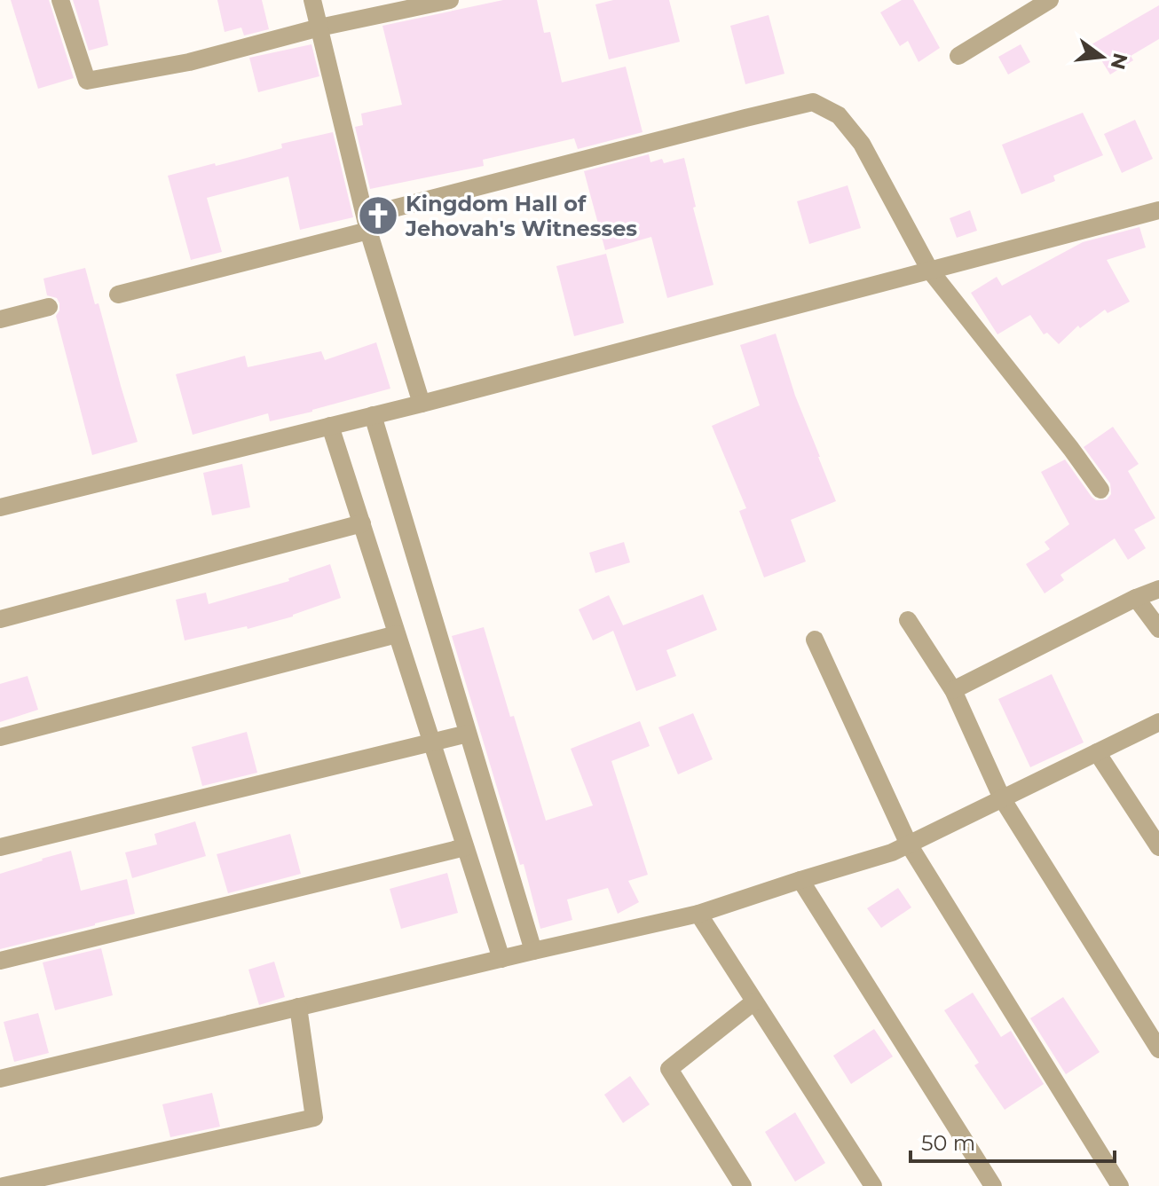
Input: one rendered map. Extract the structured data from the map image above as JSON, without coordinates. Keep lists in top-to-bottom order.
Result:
{
  "places": {
    "church": ["Kingdom Hall of Jehovah's Witnesses"]
  },
  "scale_bar": "50 m",
  "north": "right"
}
